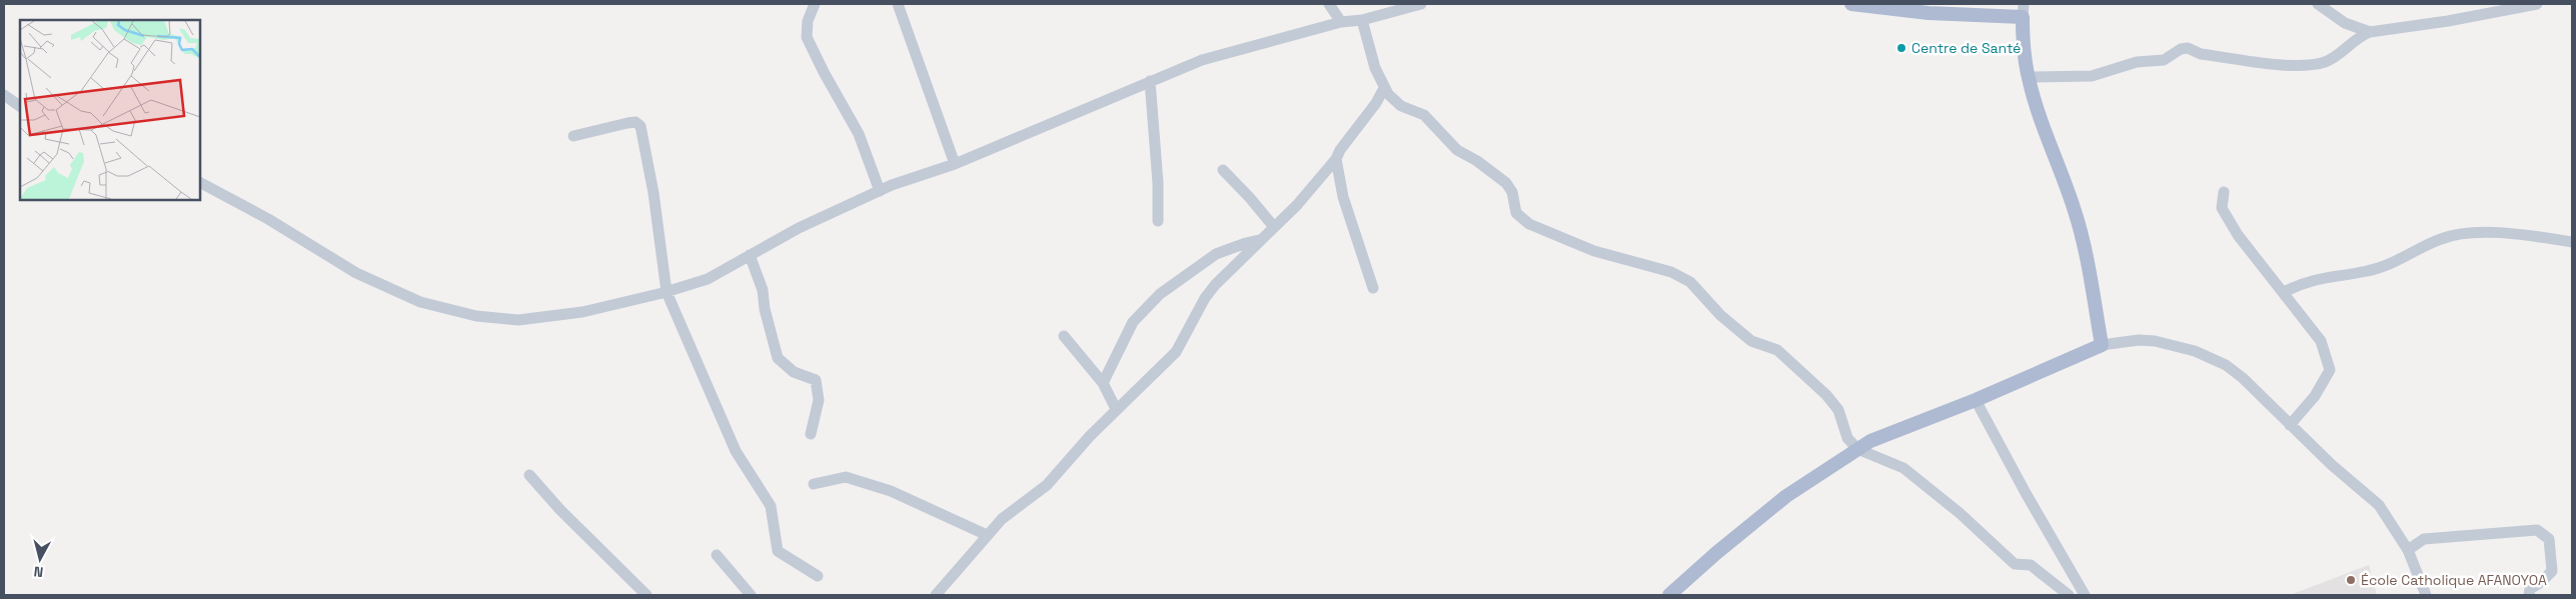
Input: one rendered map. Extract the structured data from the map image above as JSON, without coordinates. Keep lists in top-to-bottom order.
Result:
{
  "places": ["Centre de Santé", "École Catholique AFANOYOA"],
  "north": "bottom"
}
